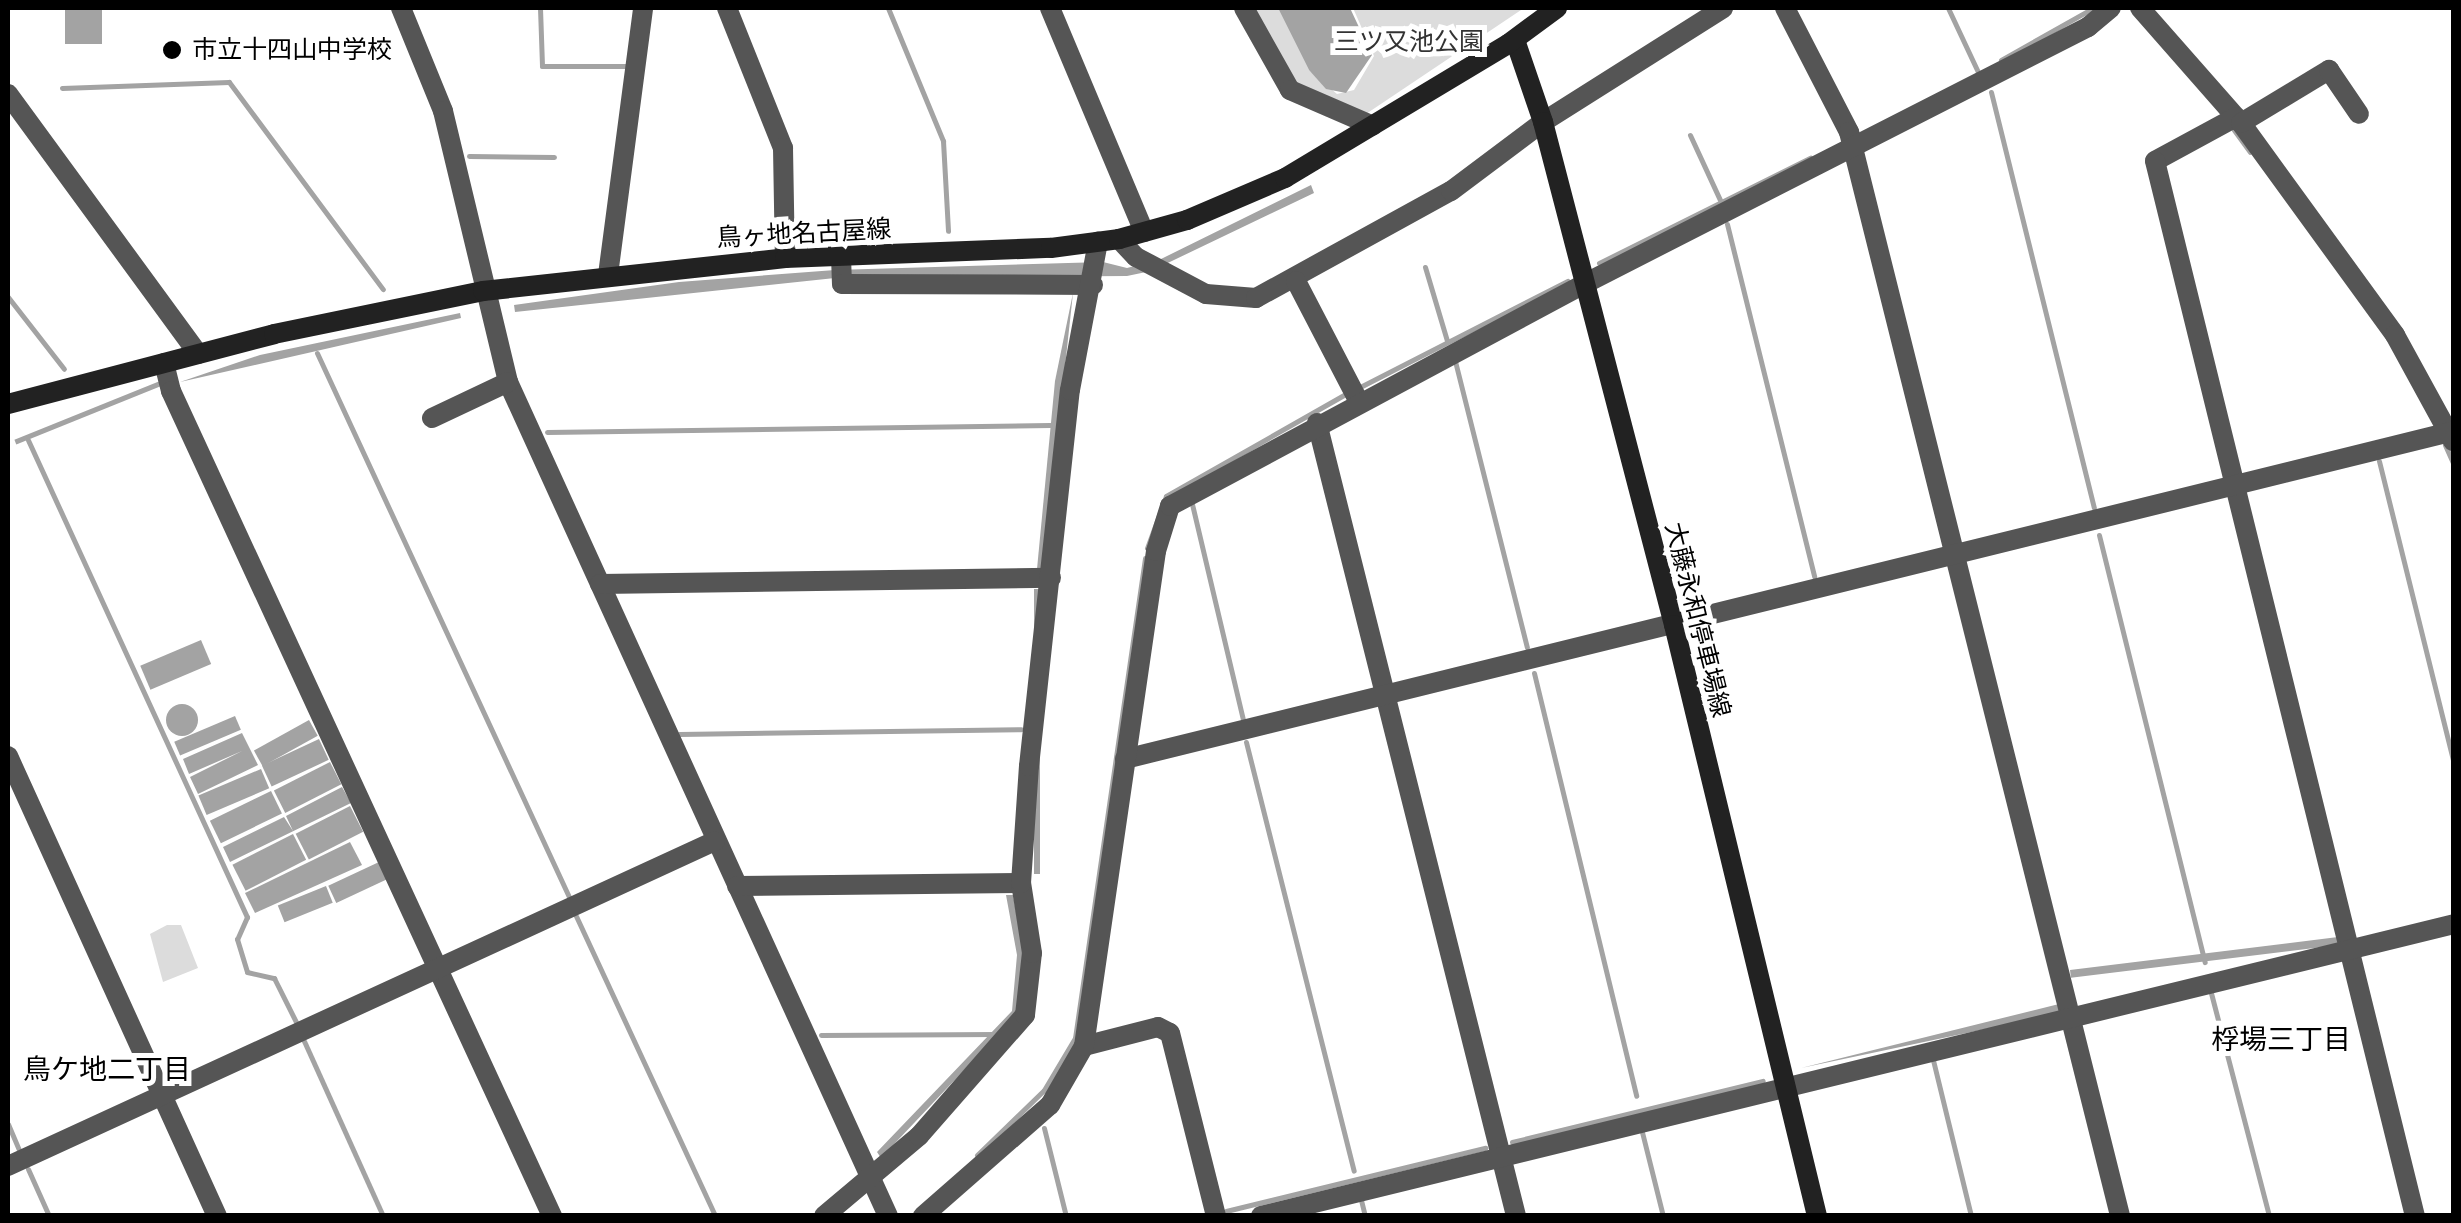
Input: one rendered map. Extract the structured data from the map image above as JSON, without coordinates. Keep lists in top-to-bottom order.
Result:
{
  "streets": {
    "main road": ["鳥ヶ地名古屋線", "大藤永和停車場線"]
  },
  "crossings": [
    ["鳥ヶ地名古屋線", "大藤永和停車場線"]
  ],
  "districts": ["桴場三丁目", "鳥ケ地二丁目"],
  "parks": ["三ツ又池公園"],
  "places": ["市立十四山中学校"]
}
